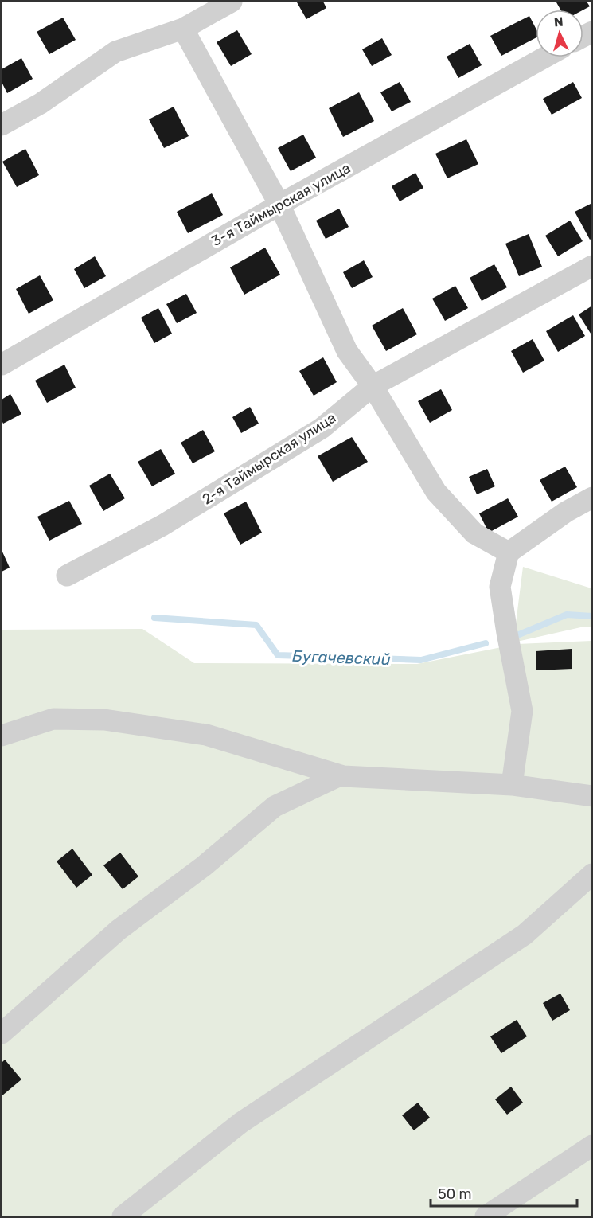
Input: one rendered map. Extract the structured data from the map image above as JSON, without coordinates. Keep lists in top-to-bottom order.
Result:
{
  "streets": {
    "street": ["3-я Таймырская улица", "2-я Таймырская улица"]
  },
  "water": ["Бугачевский"],
  "scale_bar": "50 m",
  "north": "top"
}
